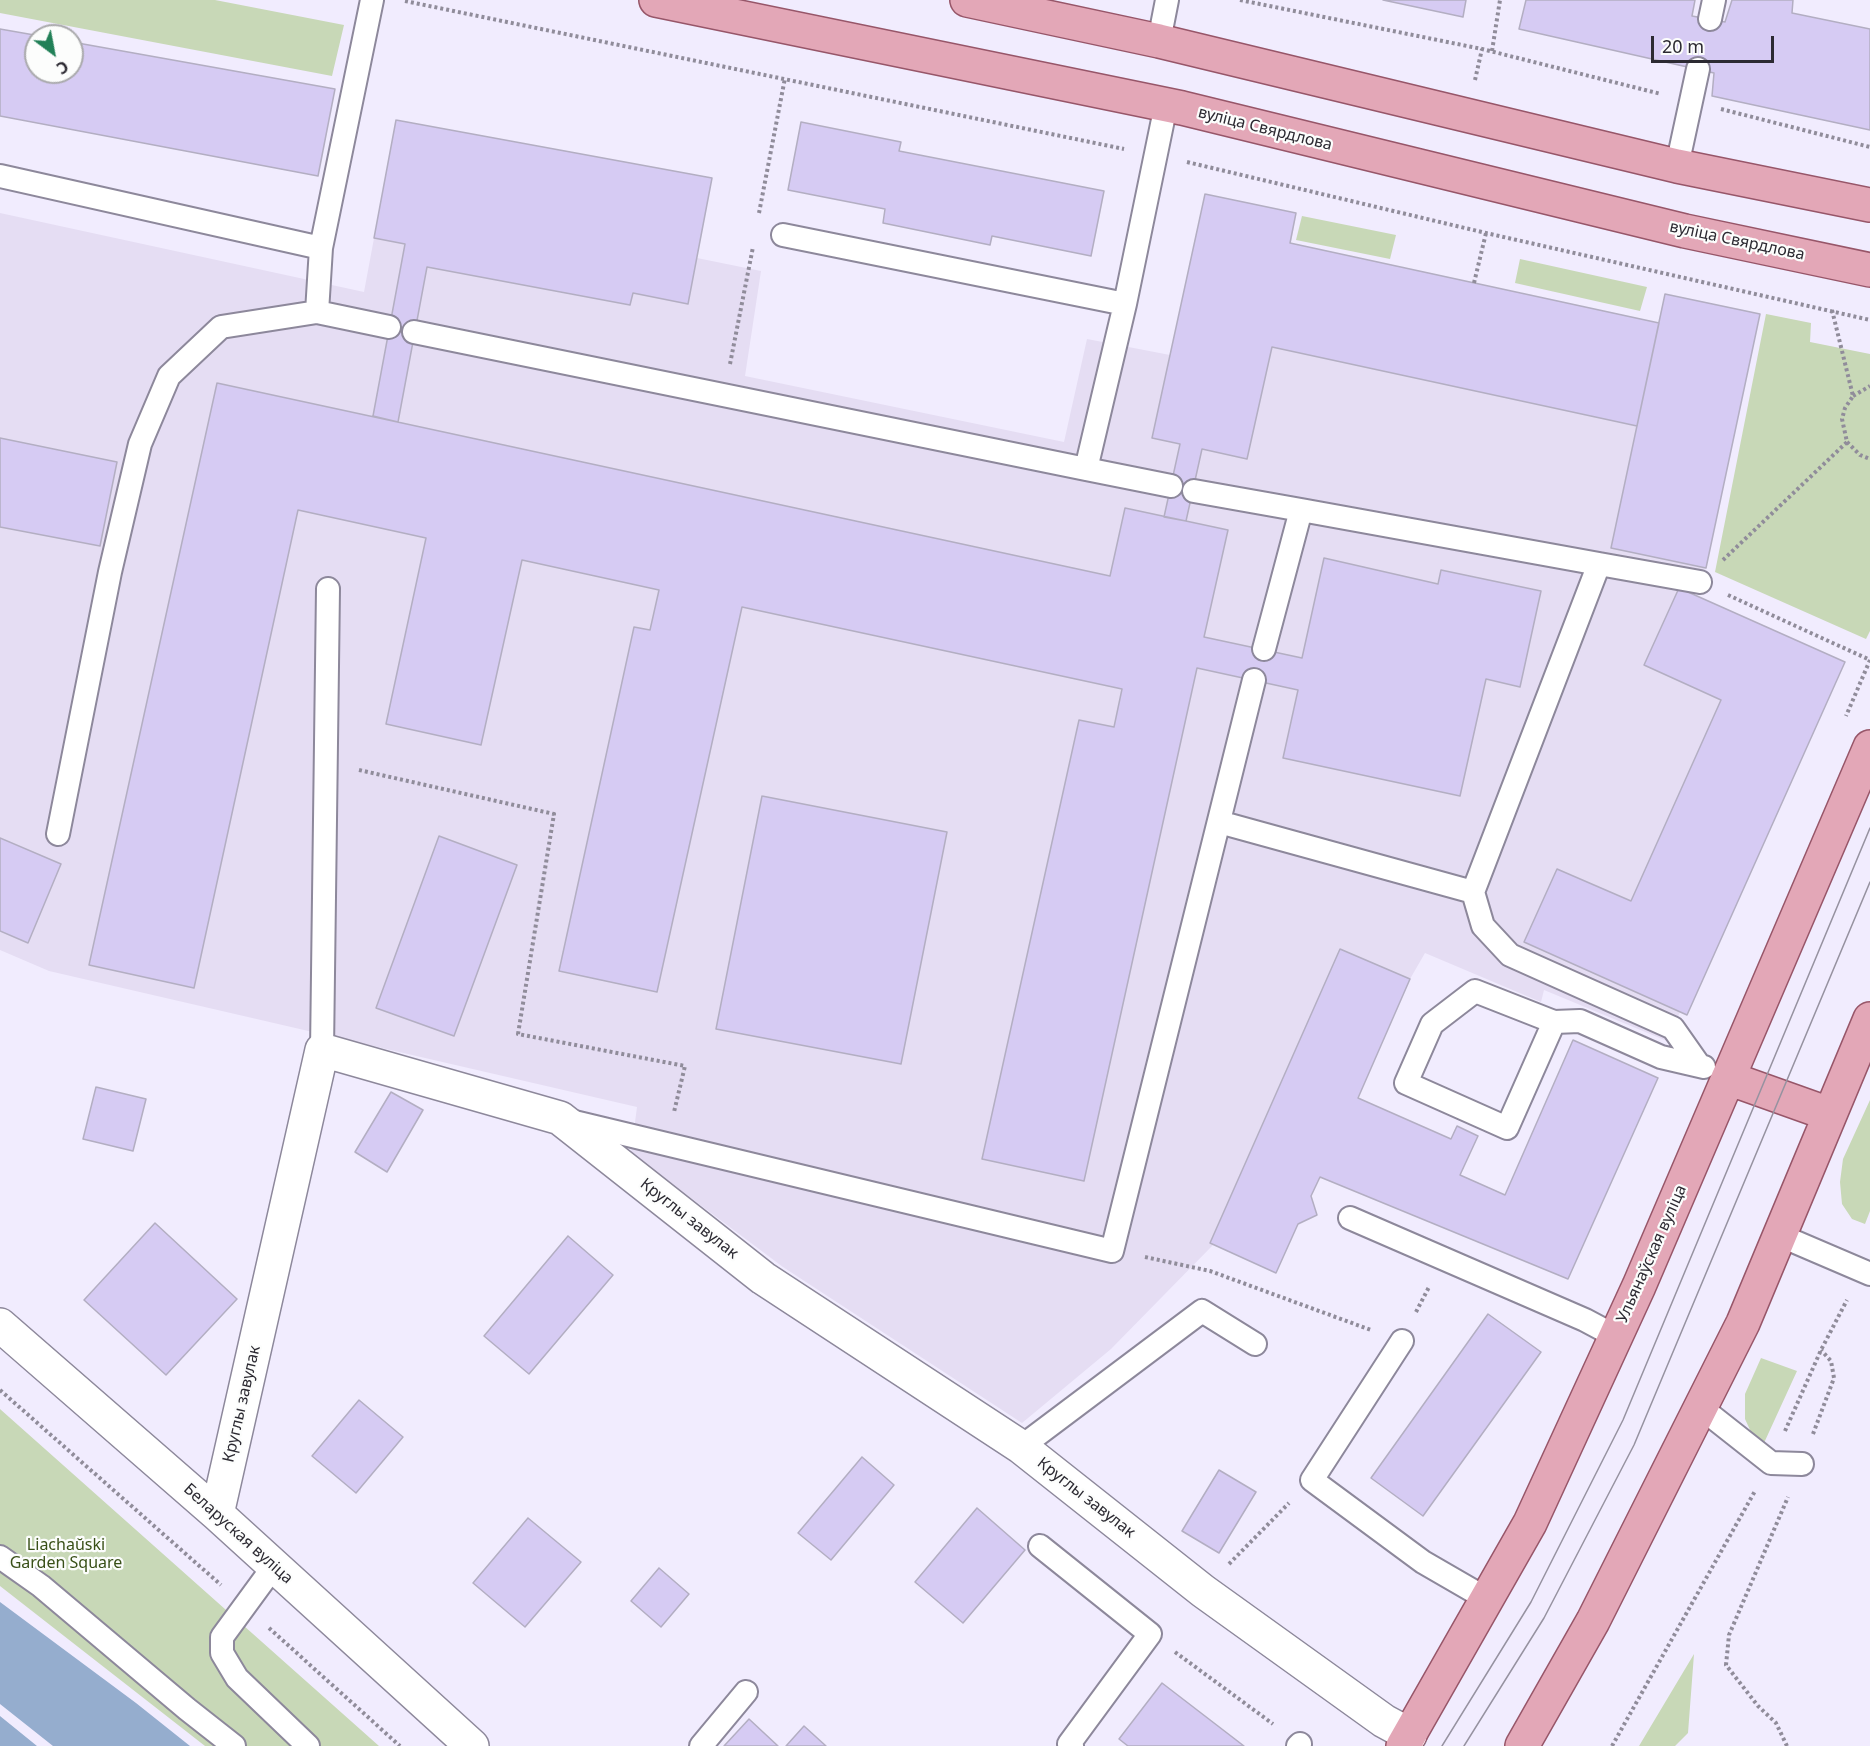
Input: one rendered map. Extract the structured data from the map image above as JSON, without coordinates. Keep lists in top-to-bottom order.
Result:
{
  "streets": {
    "main road": ["вуліца Свярдлова", "Ульянаўская вуліца"],
    "street": ["Круглы завулак", "Беларуская вуліца"]
  },
  "crossings": [
    ["Круглы завулак", "Ульянаўская вуліца"],
    ["Круглы завулак", "Беларуская вуліца"]
  ],
  "parks": ["Liachaŭski Garden Square"],
  "scale_bar": "20 m",
  "north": "bottom right"
}
